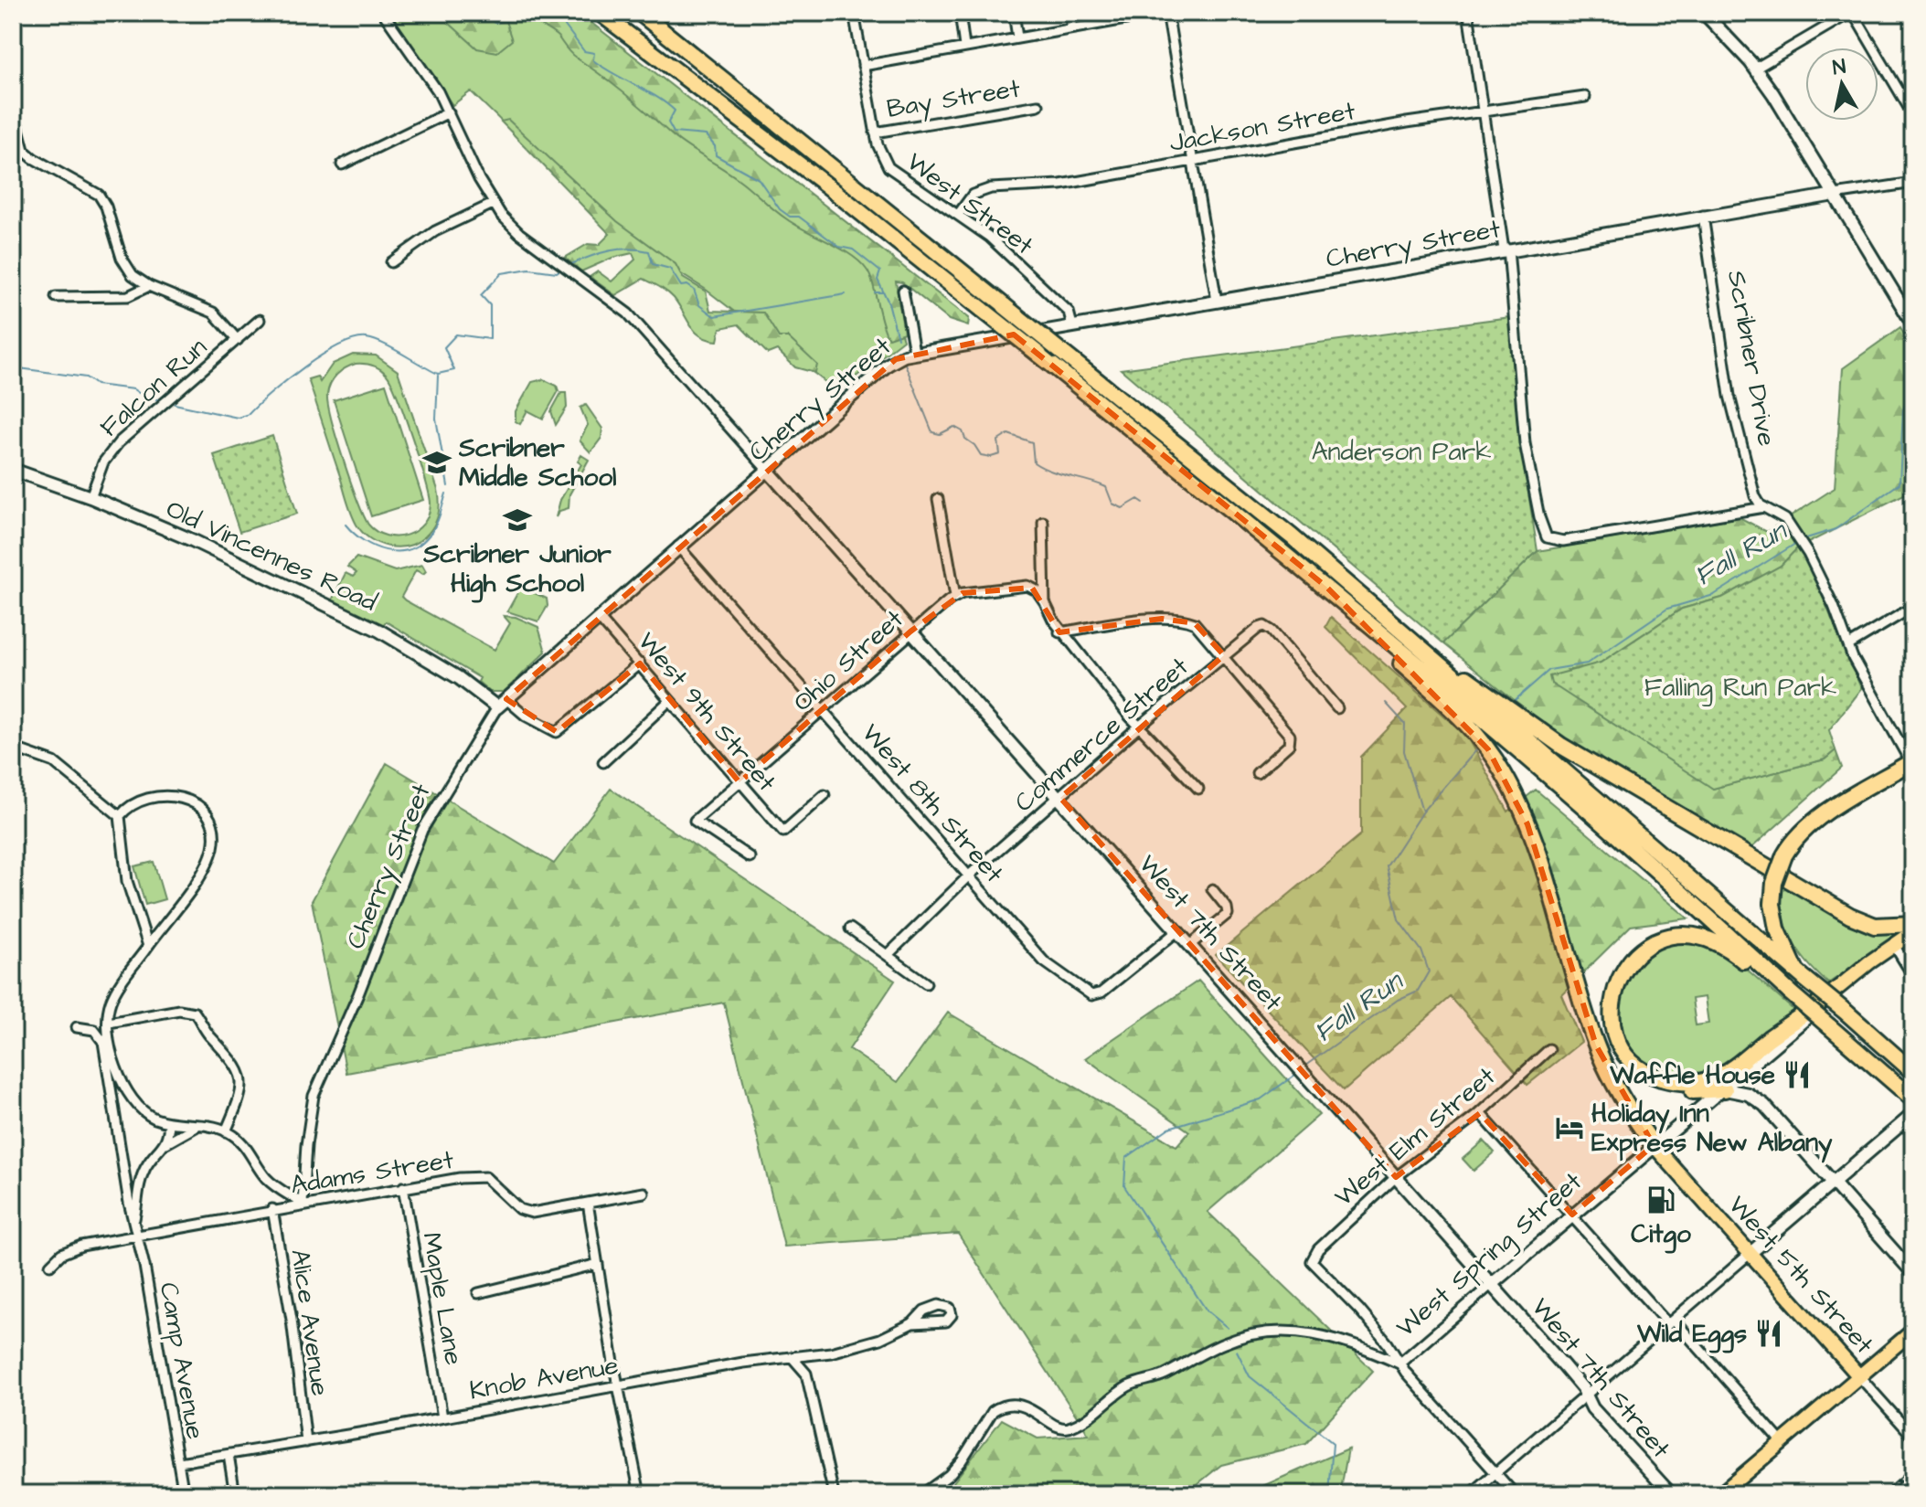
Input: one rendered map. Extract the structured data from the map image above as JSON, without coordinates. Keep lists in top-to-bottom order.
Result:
{
  "streets": {
    "main road": ["West Spring Street", "West 5th Street"],
    "street": [
      "Bay Street",
      "Jackson Street",
      "West Street",
      "Cherry Street",
      "Scribner Drive",
      "Falcon Run",
      "Old Vincennes Road",
      "Ohio Street",
      "West 9th Street",
      "Commerce Street",
      "West 8th Street",
      "West 7th Street",
      "West Elm Street",
      "Adams Street",
      "Maple Lane",
      "Alice Avenue",
      "Camp Avenue",
      "Knob Avenue"
    ]
  },
  "crossings": [
    ["Bay Street", "West Street"],
    ["Jackson Street", "West Street"],
    ["West Street", "Cherry Street"],
    ["Cherry Street", "Scribner Drive"],
    ["Cherry Street", "Old Vincennes Road"],
    ["Cherry Street", "West 9th Street"],
    ["Cherry Street", "West 8th Street"],
    ["Cherry Street", "West 7th Street"],
    ["Cherry Street", "Adams Street"],
    ["Falcon Run", "Old Vincennes Road"],
    ["Ohio Street", "West 9th Street"],
    ["Ohio Street", "West 8th Street"],
    ["Ohio Street", "West 7th Street"],
    ["Commerce Street", "West 8th Street"],
    ["Commerce Street", "West 7th Street"],
    ["West 8th Street", "West 7th Street"],
    ["West 7th Street", "West Elm Street"],
    ["West 7th Street", "West Spring Street"],
    ["West Elm Street", "West Spring Street"],
    ["Adams Street", "Maple Lane"],
    ["Adams Street", "Alice Avenue"],
    ["Adams Street", "Camp Avenue"],
    ["West Spring Street", "West 5th Street"],
    ["Maple Lane", "Knob Avenue"],
    ["Alice Avenue", "Knob Avenue"],
    ["Camp Avenue", "Knob Avenue"]
  ],
  "water": ["Fall Run"],
  "parks": ["Anderson Park", "Falling Run Park"],
  "places": {
    "school or university": ["Scribner Middle School", "Scribner Junior High School"],
    "restaurant": ["Waffle House", "Wild Eggs"],
    "hotel": ["Holiday Inn Express New Albany"],
    "fuel station": ["Citgo"]
  },
  "north": "top"
}
